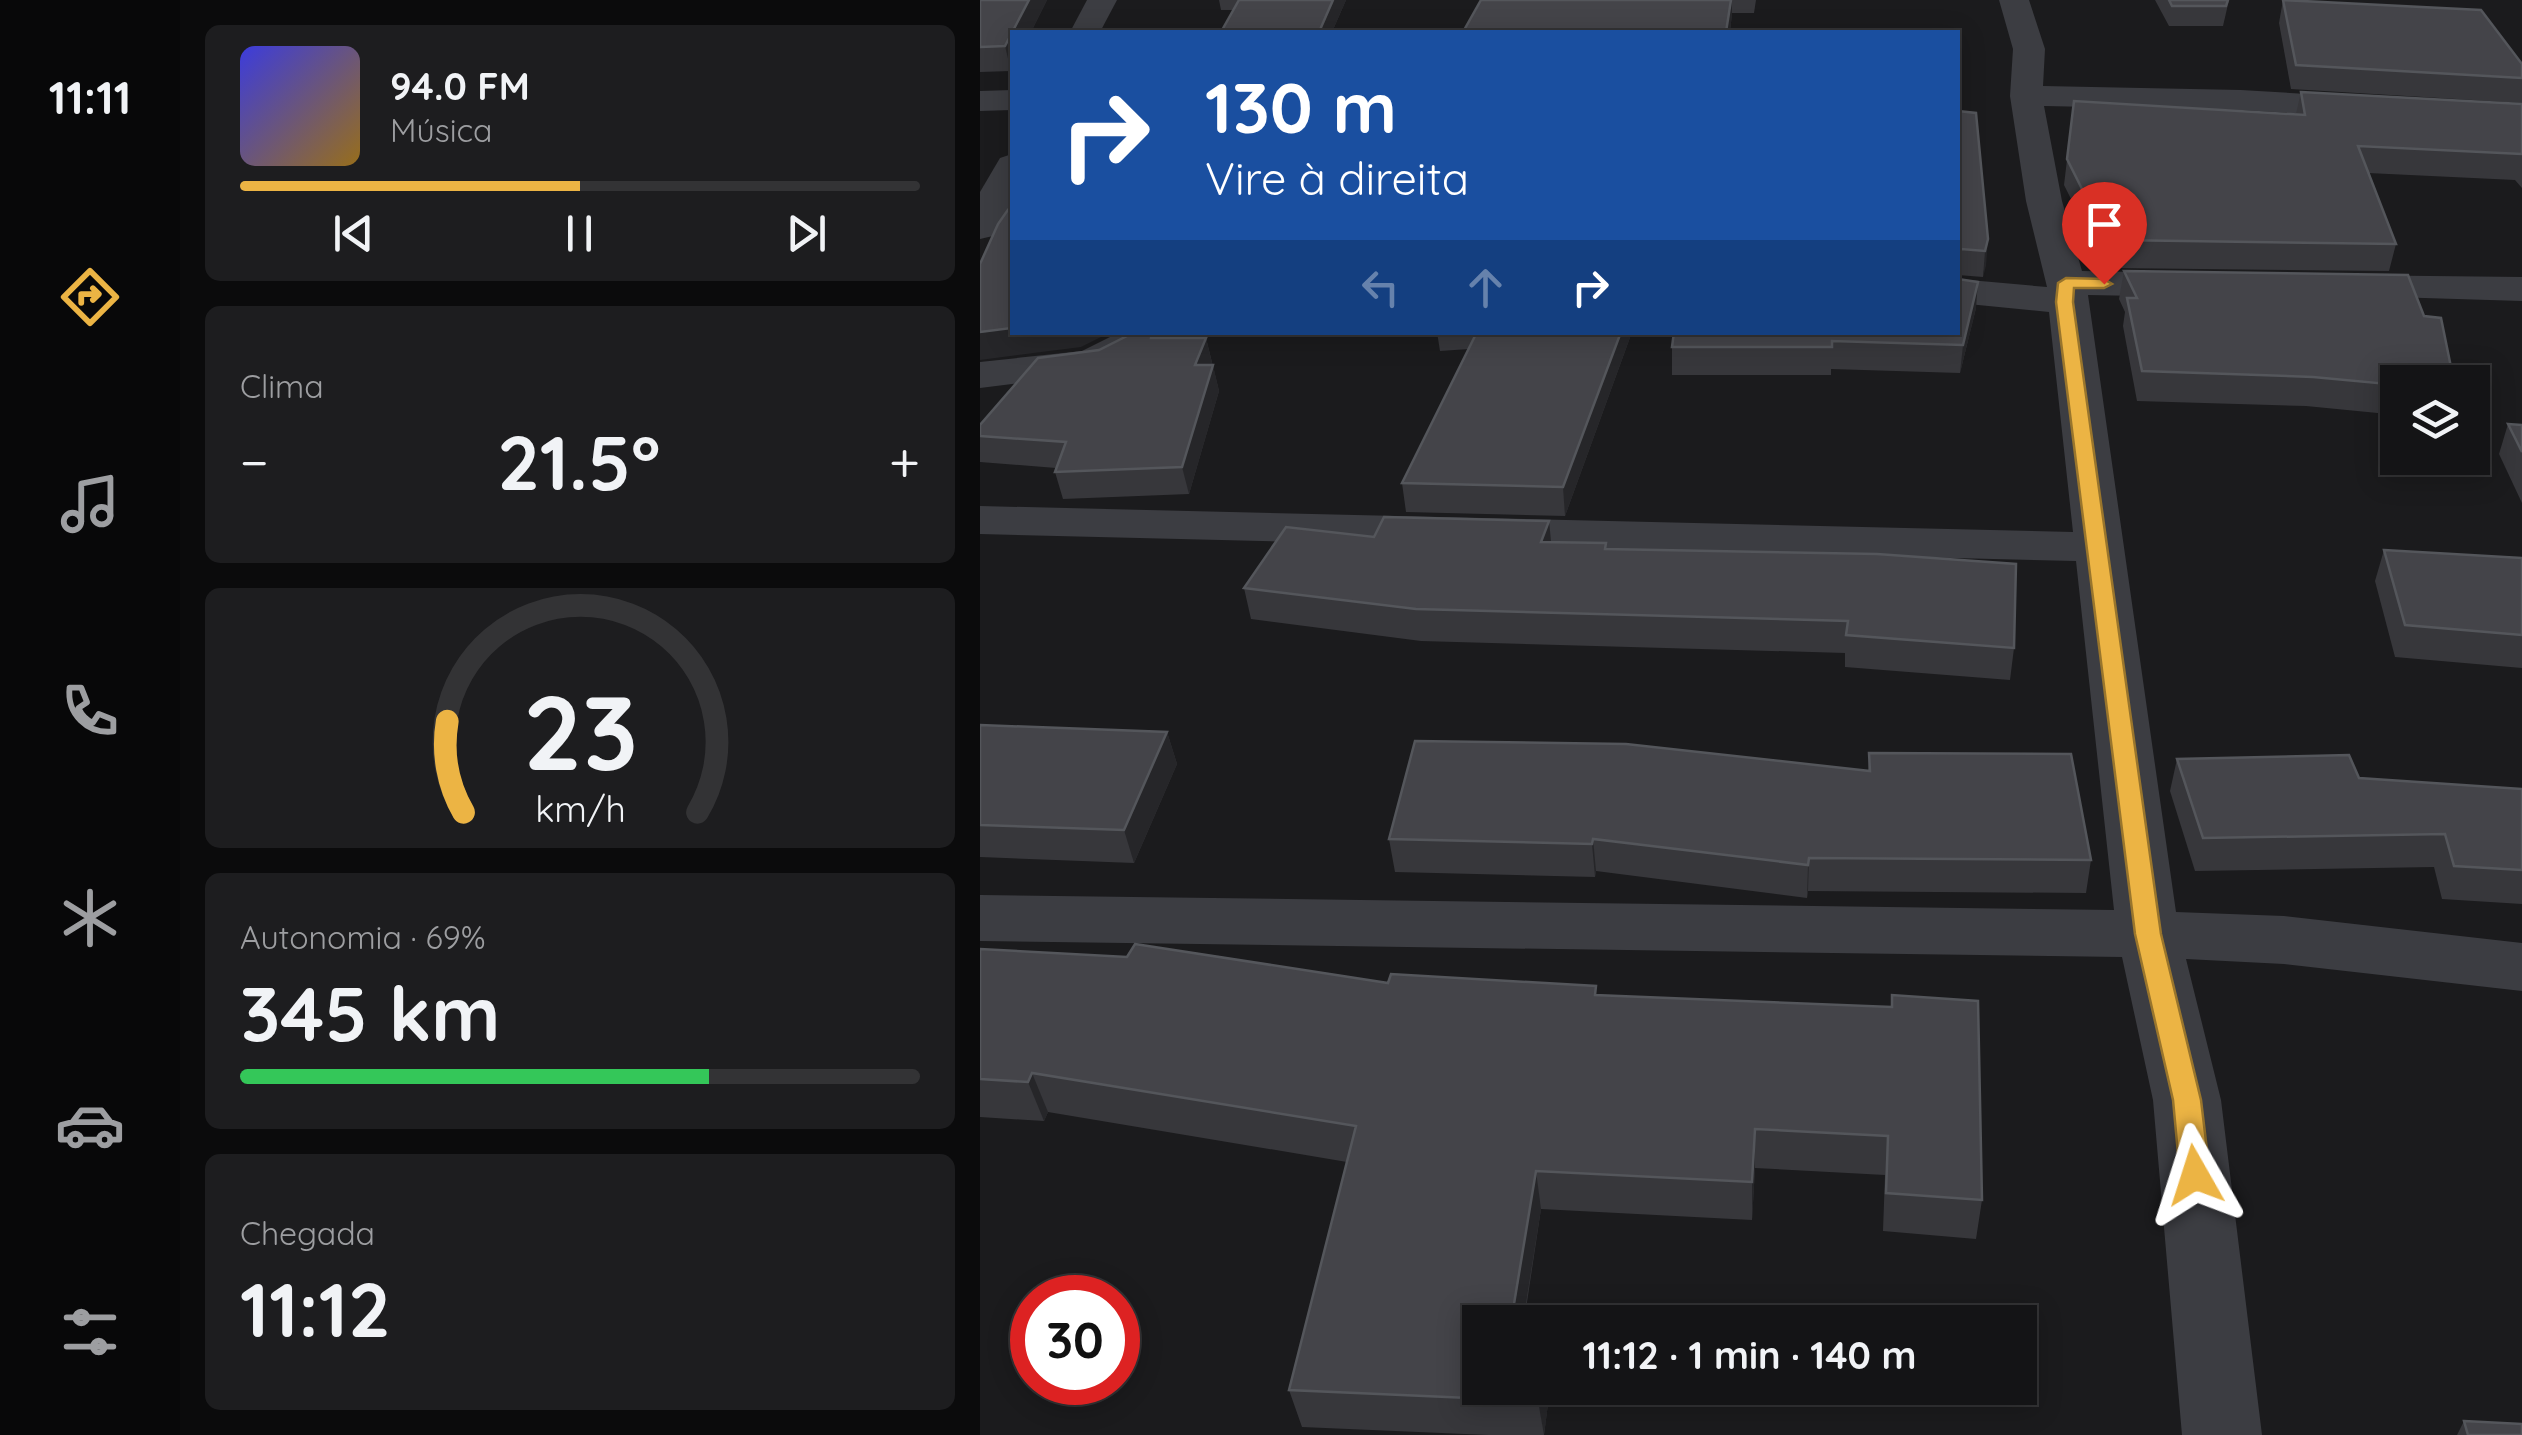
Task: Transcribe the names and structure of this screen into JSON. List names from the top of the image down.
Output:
{
  "page": {
    "tabs": "11:11",
    "turn": ["130 m", "Vire à direita"],
    "song": ["94.0 FM", "Música"],
    "tile": [
      "Clima",
      ["Autonomia · 69%", "345 km"],
      ["Chegada", "11:12"]
    ],
    "heat": ["−", "21.5°", "+"],
    "limit": "30",
    "trip": "11:12 · 1 min · 140 m",
    "gauge": ["23", "km/h"]
  }
}
